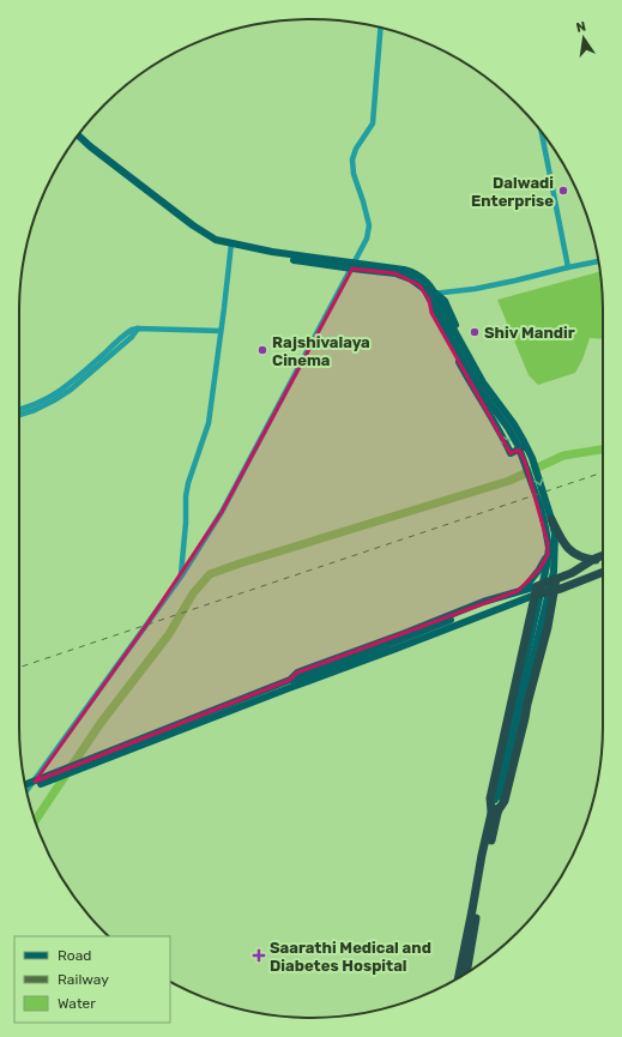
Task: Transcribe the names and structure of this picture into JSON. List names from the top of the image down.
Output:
{
  "places": {
    "other": ["Dalwadi Enterprise", "Shiv Mandir", "Rajshivalaya Cinema"],
    "health": ["Saarathi Medical and Diabetes Hospital"]
  },
  "legend": ["Road", "Railway", "Water"],
  "north": "top"
}
